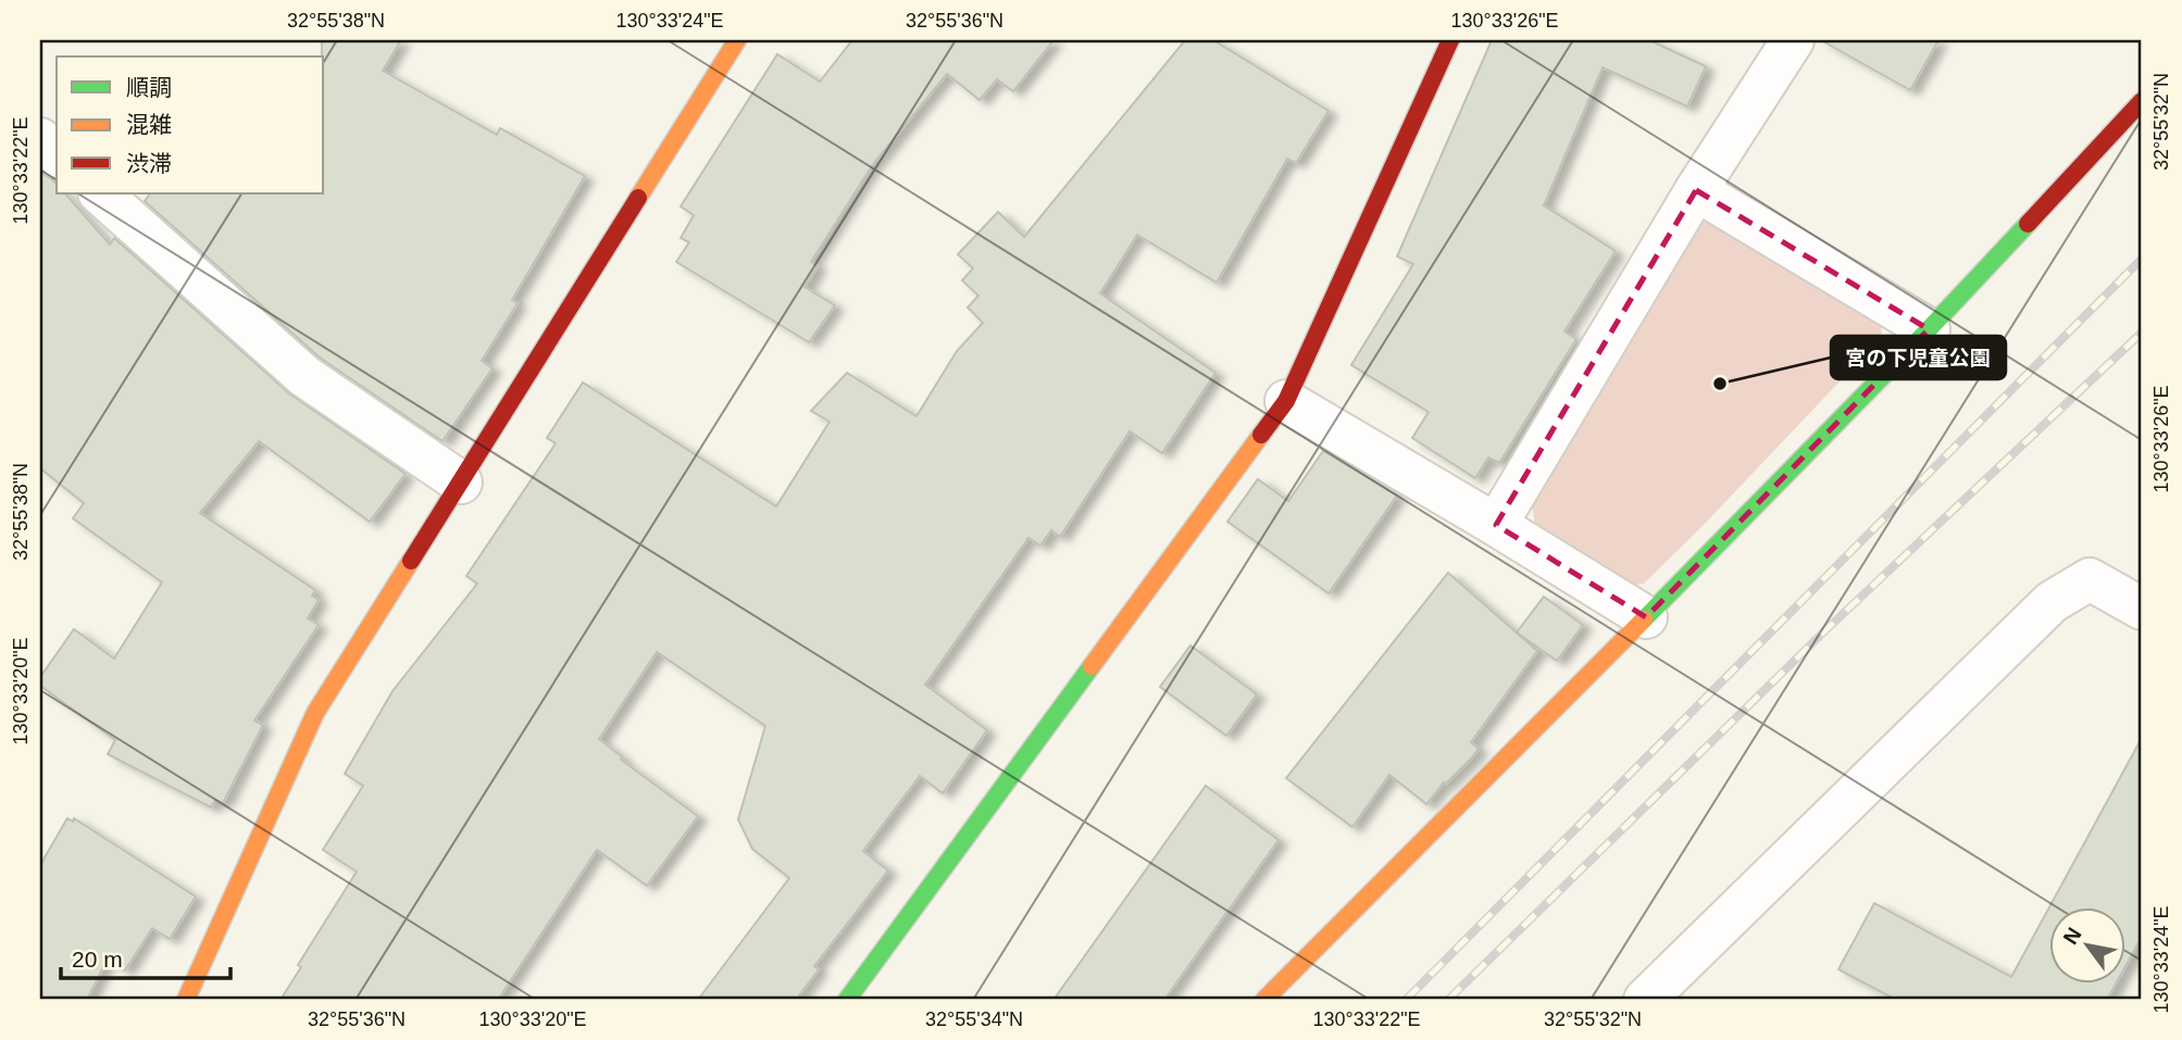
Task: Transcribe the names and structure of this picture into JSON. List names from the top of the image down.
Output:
{
  "places": ["宮の下児童公園"],
  "legend": ["順調", "混雑", "渋滞"],
  "scale_bar": "20 m",
  "north": "top left",
  "coordinates": [
    "32°55'38\"N",
    "130°33'24\"E",
    "32°55'36\"N",
    "130°33'26\"E",
    "32°55'32\"N",
    "130°33'22\"E",
    "130°33'20\"E",
    "32°55'34\"N"
  ]
}
